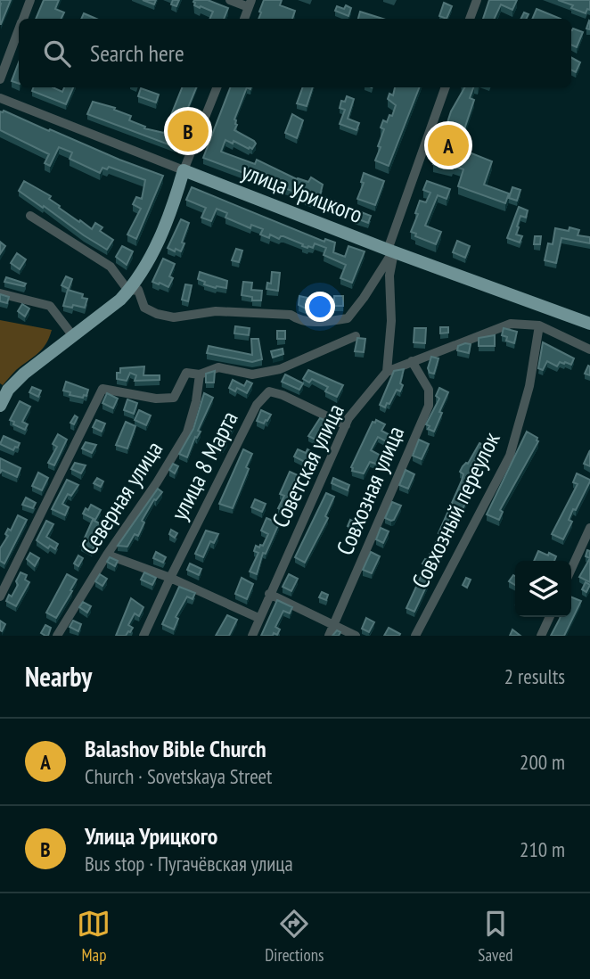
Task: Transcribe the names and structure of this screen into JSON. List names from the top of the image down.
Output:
{
  "streets": {
    "main road": ["улица Урицкого"],
    "street": [
      "улица 8 Марта",
      "Советская улица",
      "Совхозная улица",
      "Северная улица",
      "Совхозный переулок"
    ]
  },
  "crossings": [
    ["улица 8 Марта", "Советская улица"],
    ["Советская улица", "Совхозная улица"],
    ["Советская улица", "Совхозный переулок"]
  ],
  "page": {
    "search": "Search here",
    "pins": ["B", "A"],
    "heading": ["Nearby", "2 results"],
    "list": [
      {
        "mark": "A",
        "name": "Balashov Bible Church",
        "note": "Church · Sovetskaya Street",
        "value": "200 m"
      },
      {
        "mark": "B",
        "name": "Улица Урицкого",
        "note": "Bus stop · Пугачёвская улица",
        "value": "210 m"
      }
    ],
    "nav": ["Map", "Directions", "Saved"]
  }
}
